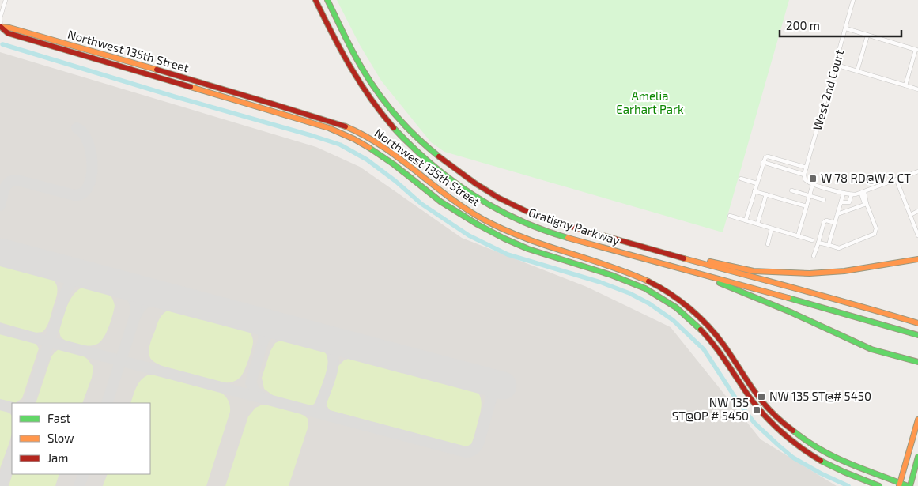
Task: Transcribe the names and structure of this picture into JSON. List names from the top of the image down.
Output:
{
  "streets": {
    "main road": ["Northwest 135th Street", "Gratigny Parkway"],
    "street": ["West 2nd Court"]
  },
  "parks": ["Amelia Earhart Park"],
  "places": {
    "transit": ["W 78 RD@W 2 CT", "NW 135 ST@# 5450", "NW 135 ST@OP # 5450"]
  },
  "legend": ["Fast", "Slow", "Jam"],
  "scale_bar": "200 m"
}
